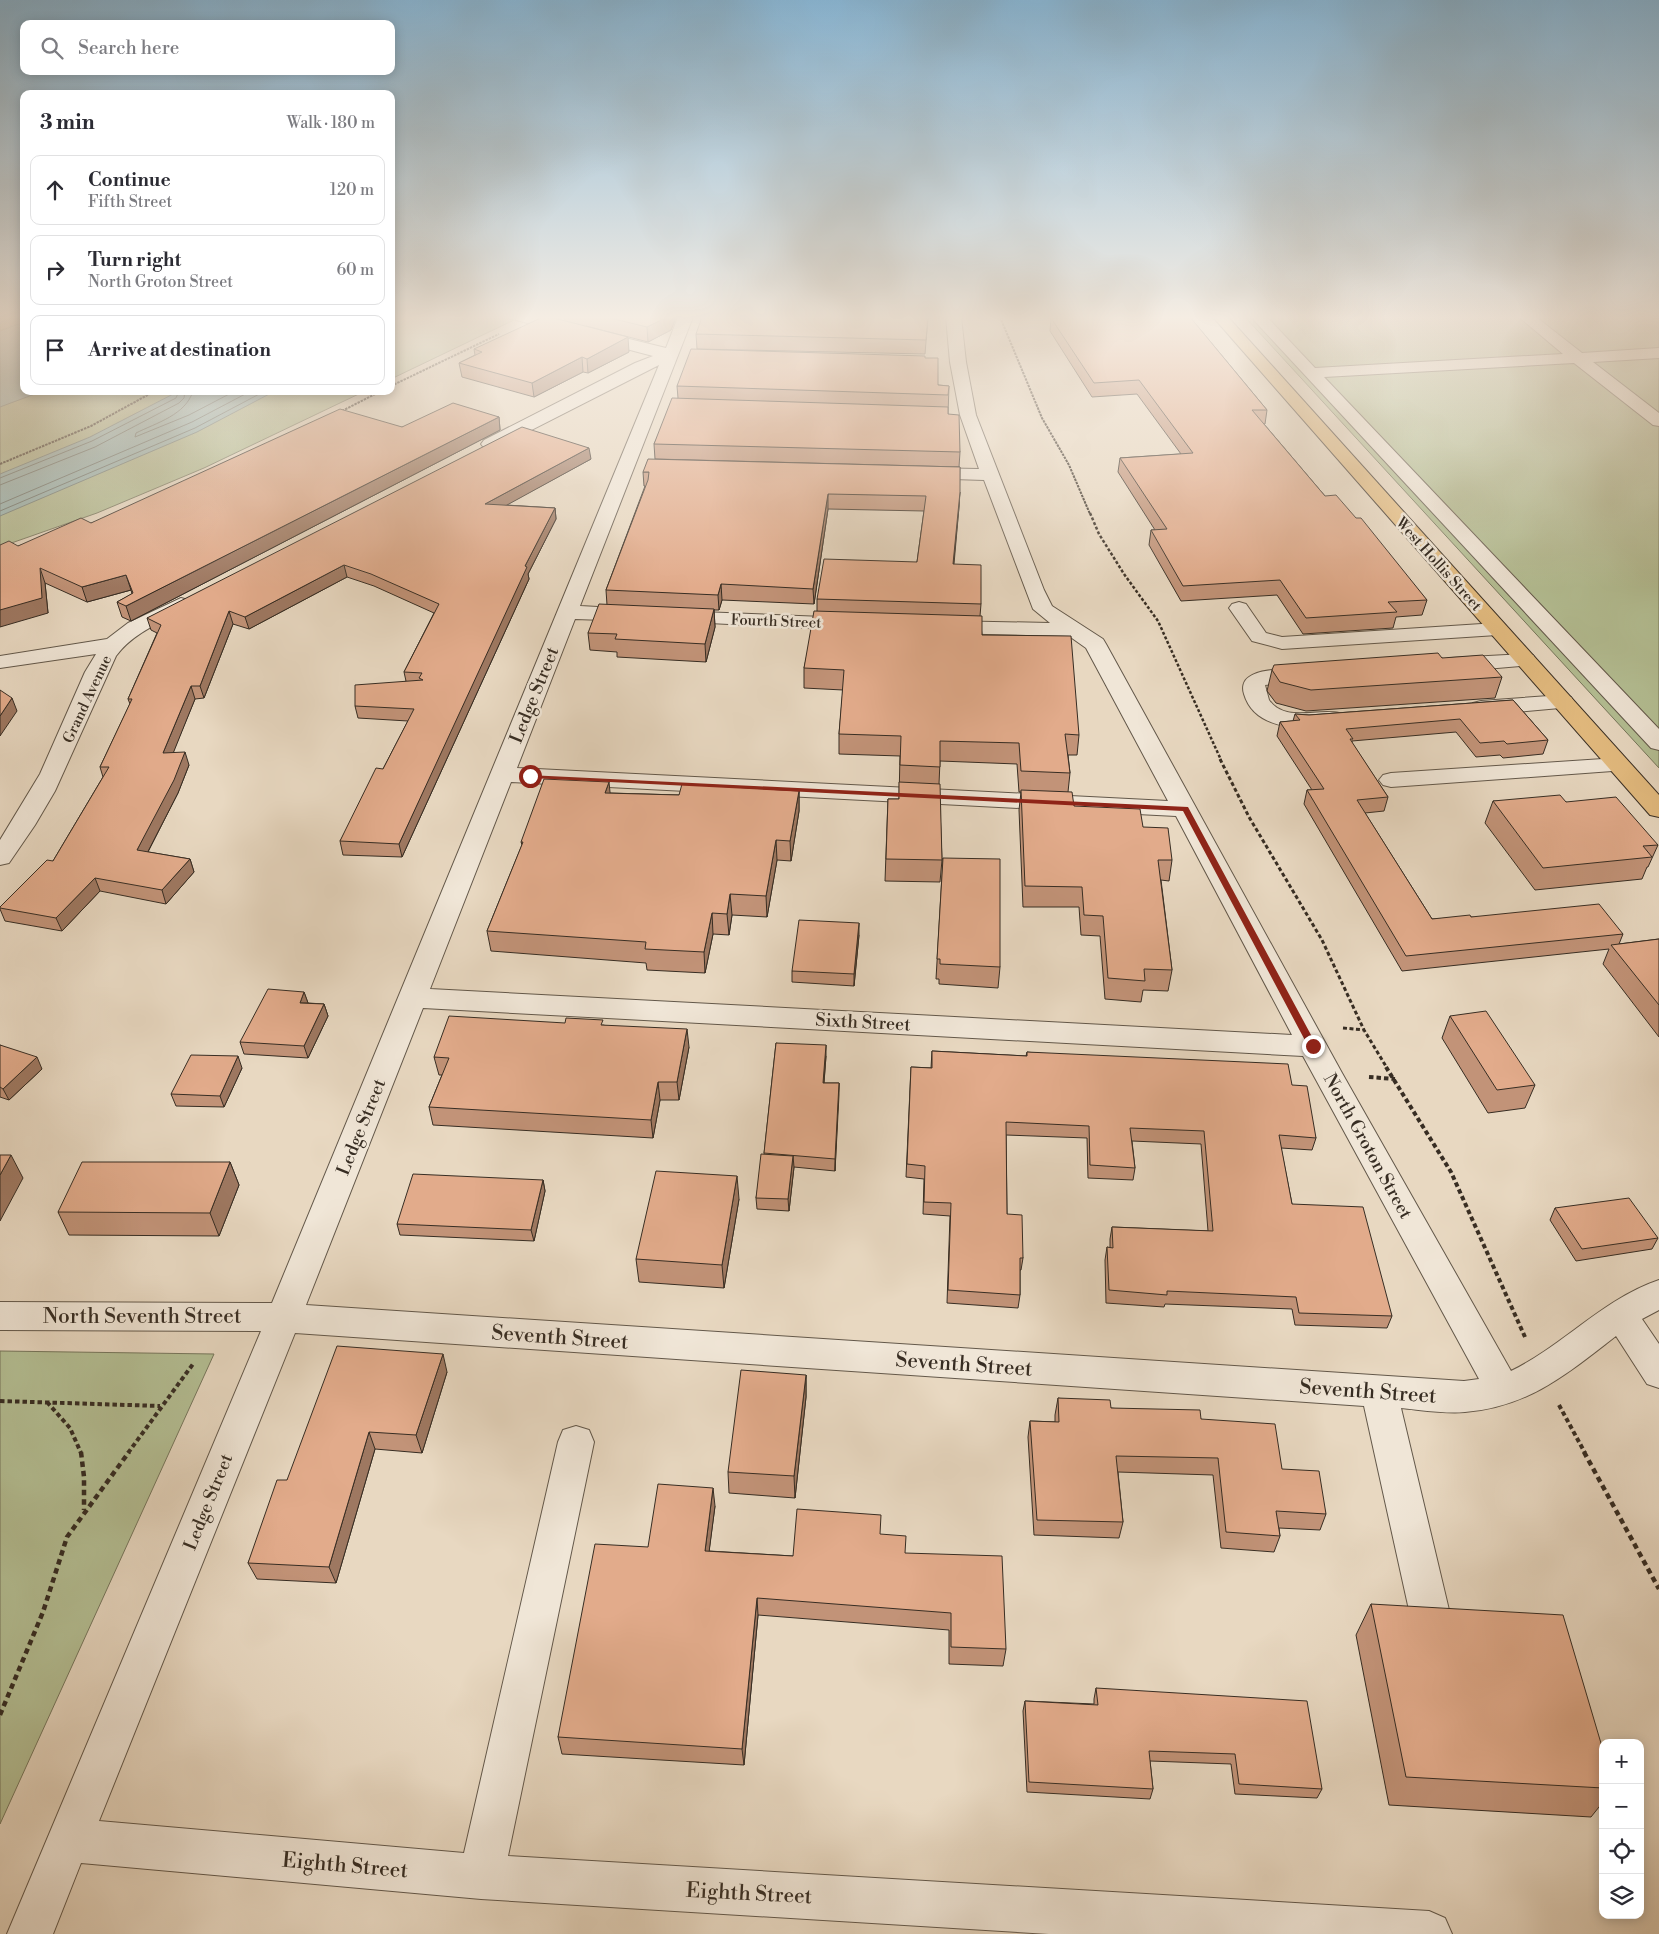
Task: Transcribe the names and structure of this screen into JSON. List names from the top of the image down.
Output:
{
  "streets": {
    "main road": ["West Hollis Street"],
    "street": [
      "Fourth Street",
      "Ledge Street",
      "Grand Avenue",
      "Sixth Street",
      "North Groton Street",
      "North Seventh Street",
      "Seventh Street",
      "Eighth Street"
    ]
  },
  "crossings": [
    ["Fourth Street", "Ledge Street"],
    ["Ledge Street", "Sixth Street"],
    ["Ledge Street", "North Seventh Street"],
    ["Ledge Street", "Seventh Street"],
    ["Ledge Street", "Eighth Street"],
    ["Sixth Street", "North Groton Street"],
    ["North Groton Street", "Seventh Street"],
    ["North Seventh Street", "Seventh Street"]
  ],
  "page": {
    "search": "Search here",
    "heading": ["3 min", "Walk · 180 m"],
    "list": [
      ["Continue", "Fifth Street", "120 m"],
      ["Turn right", "North Groton Street", "60 m"],
      "Arrive at destination"
    ],
    "map_buttons": ["+", "−"]
  }
}
